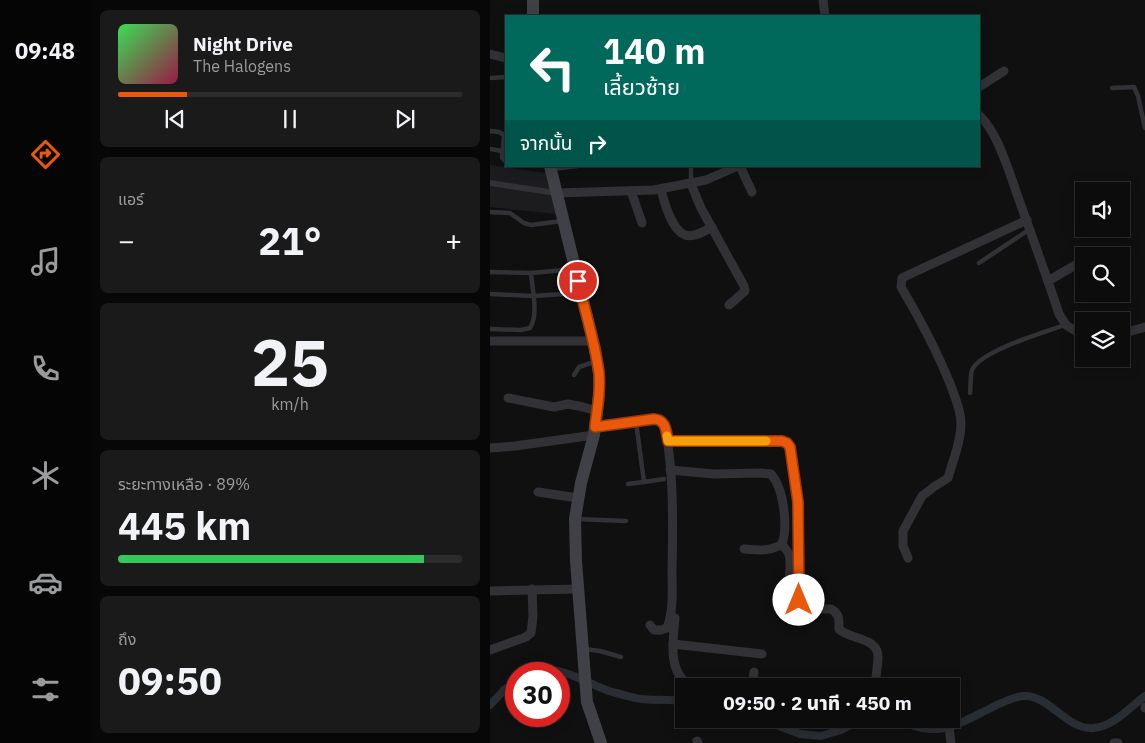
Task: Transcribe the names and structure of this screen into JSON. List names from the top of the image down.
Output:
{
  "page": {
    "tabs": "09:48",
    "turn": ["140 m", "เลี้ยวซ้าย"],
    "song": ["Night Drive", "The Halogens"],
    "then": "จากนั้น",
    "tile": [
      "แอร์",
      ["25", "km/h"],
      ["ระยะทางเหลือ · 89%", "445 km"],
      ["ถึง", "09:50"]
    ],
    "heat": ["−", "21°", "+"],
    "limit": "30",
    "trip": "09:50 · 2 นาที · 450 m"
  }
}
